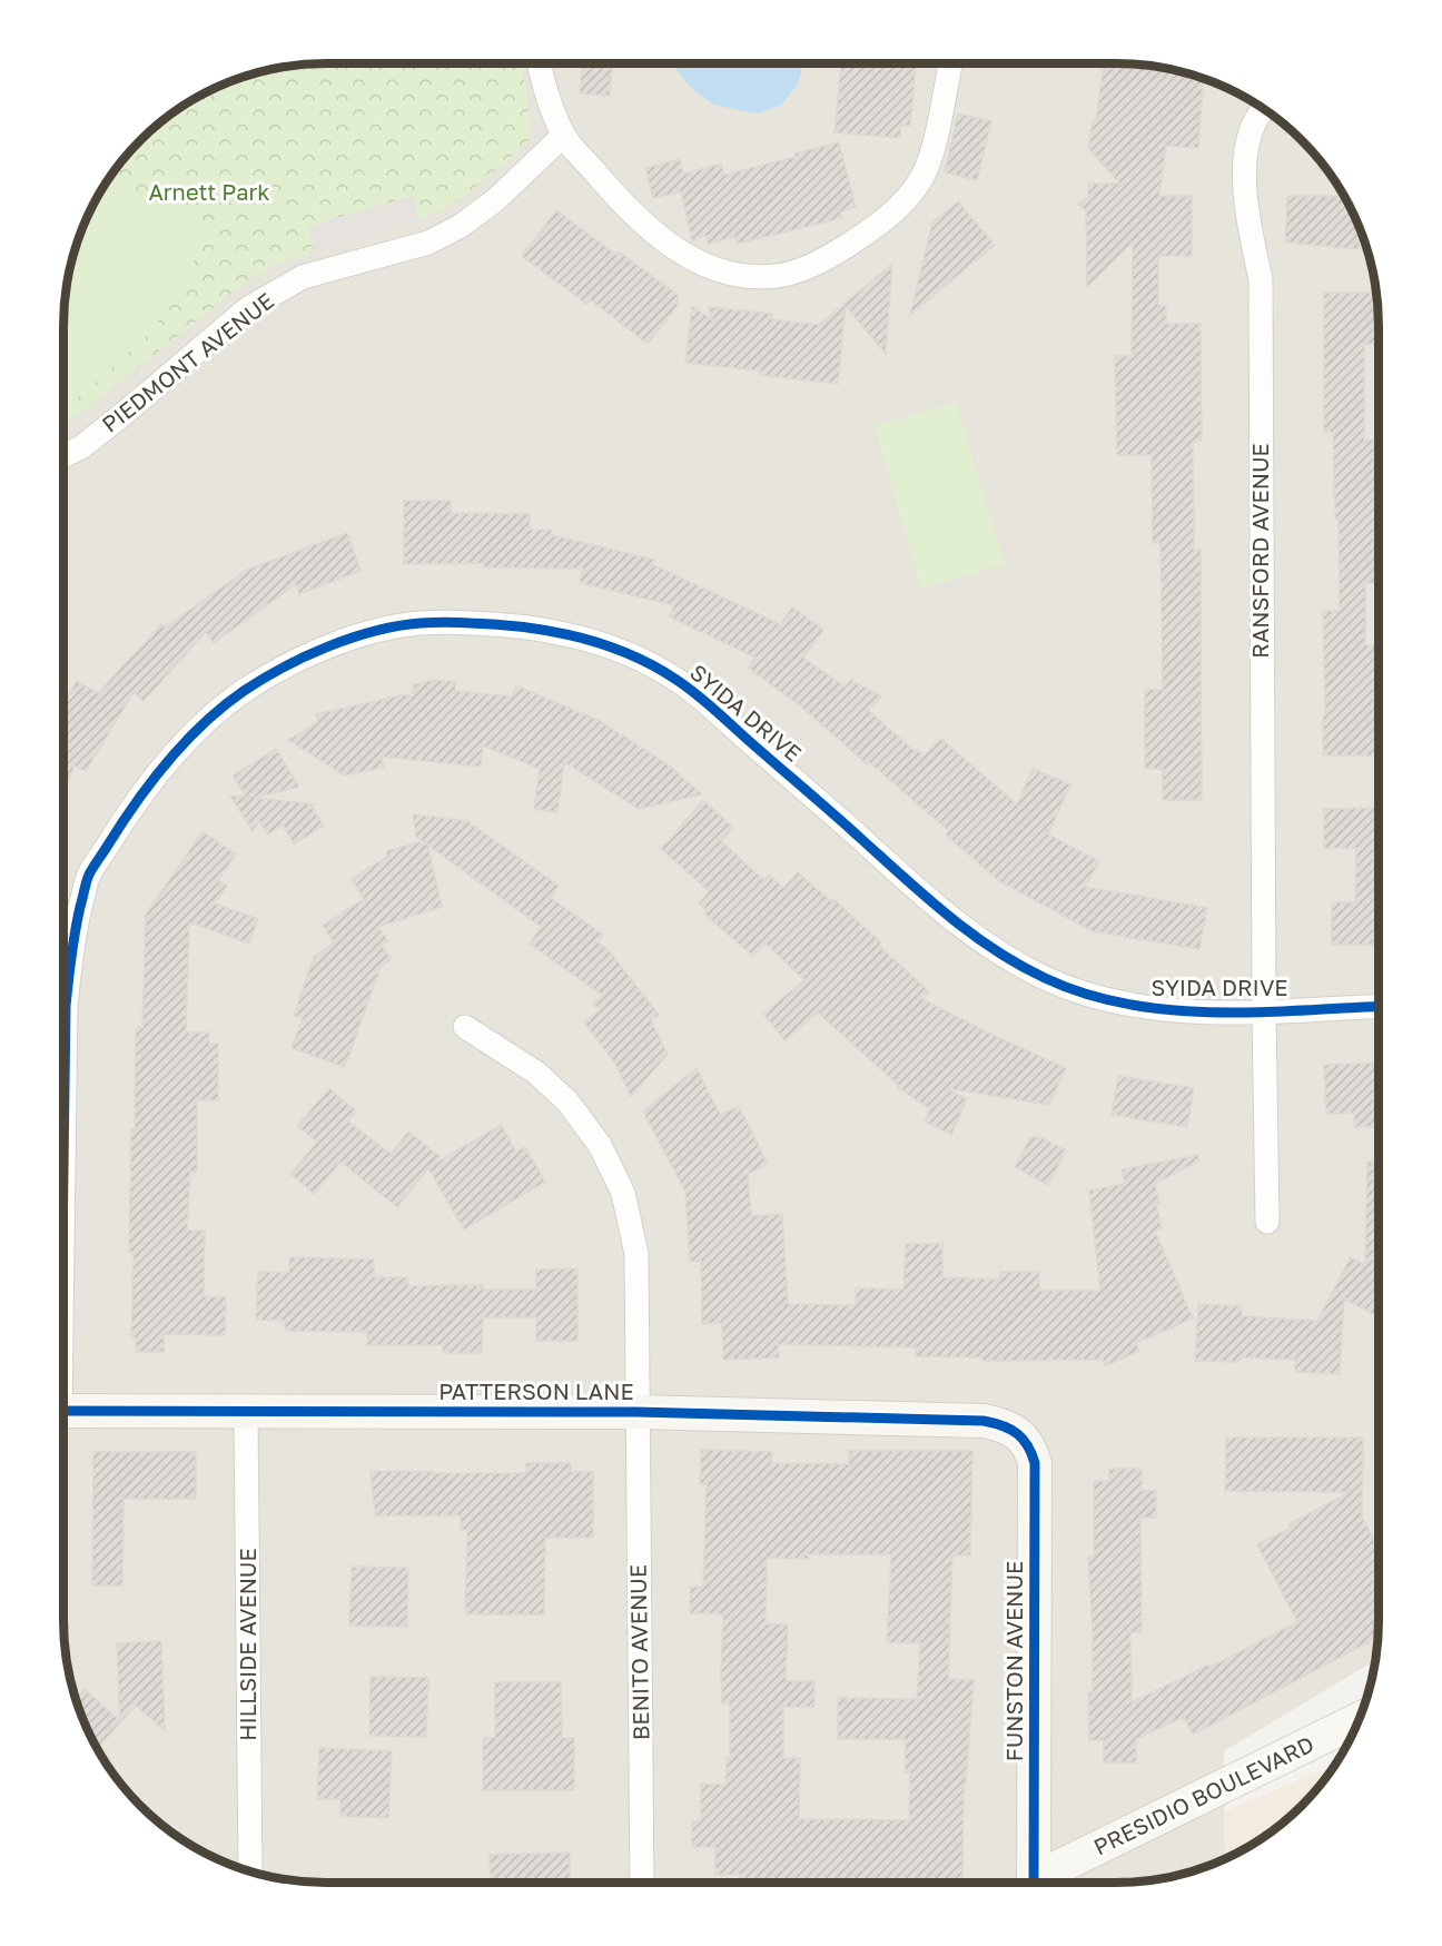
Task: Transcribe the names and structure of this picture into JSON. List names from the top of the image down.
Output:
{
  "streets": {
    "street": [
      "PIEDMONT AVENUE",
      "RANSFORD AVENUE",
      "SYIDA DRIVE",
      "PATTERSON LANE",
      "HILLSIDE AVENUE",
      "BENITO AVENUE",
      "FUNSTON AVENUE",
      "PRESIDIO BOULEVARD"
    ]
  },
  "crossings": [
    ["RANSFORD AVENUE", "SYIDA DRIVE"],
    ["PATTERSON LANE", "HILLSIDE AVENUE"],
    ["PATTERSON LANE", "BENITO AVENUE"],
    ["PATTERSON LANE", "FUNSTON AVENUE"]
  ],
  "parks": ["Arnett Park"]
}
